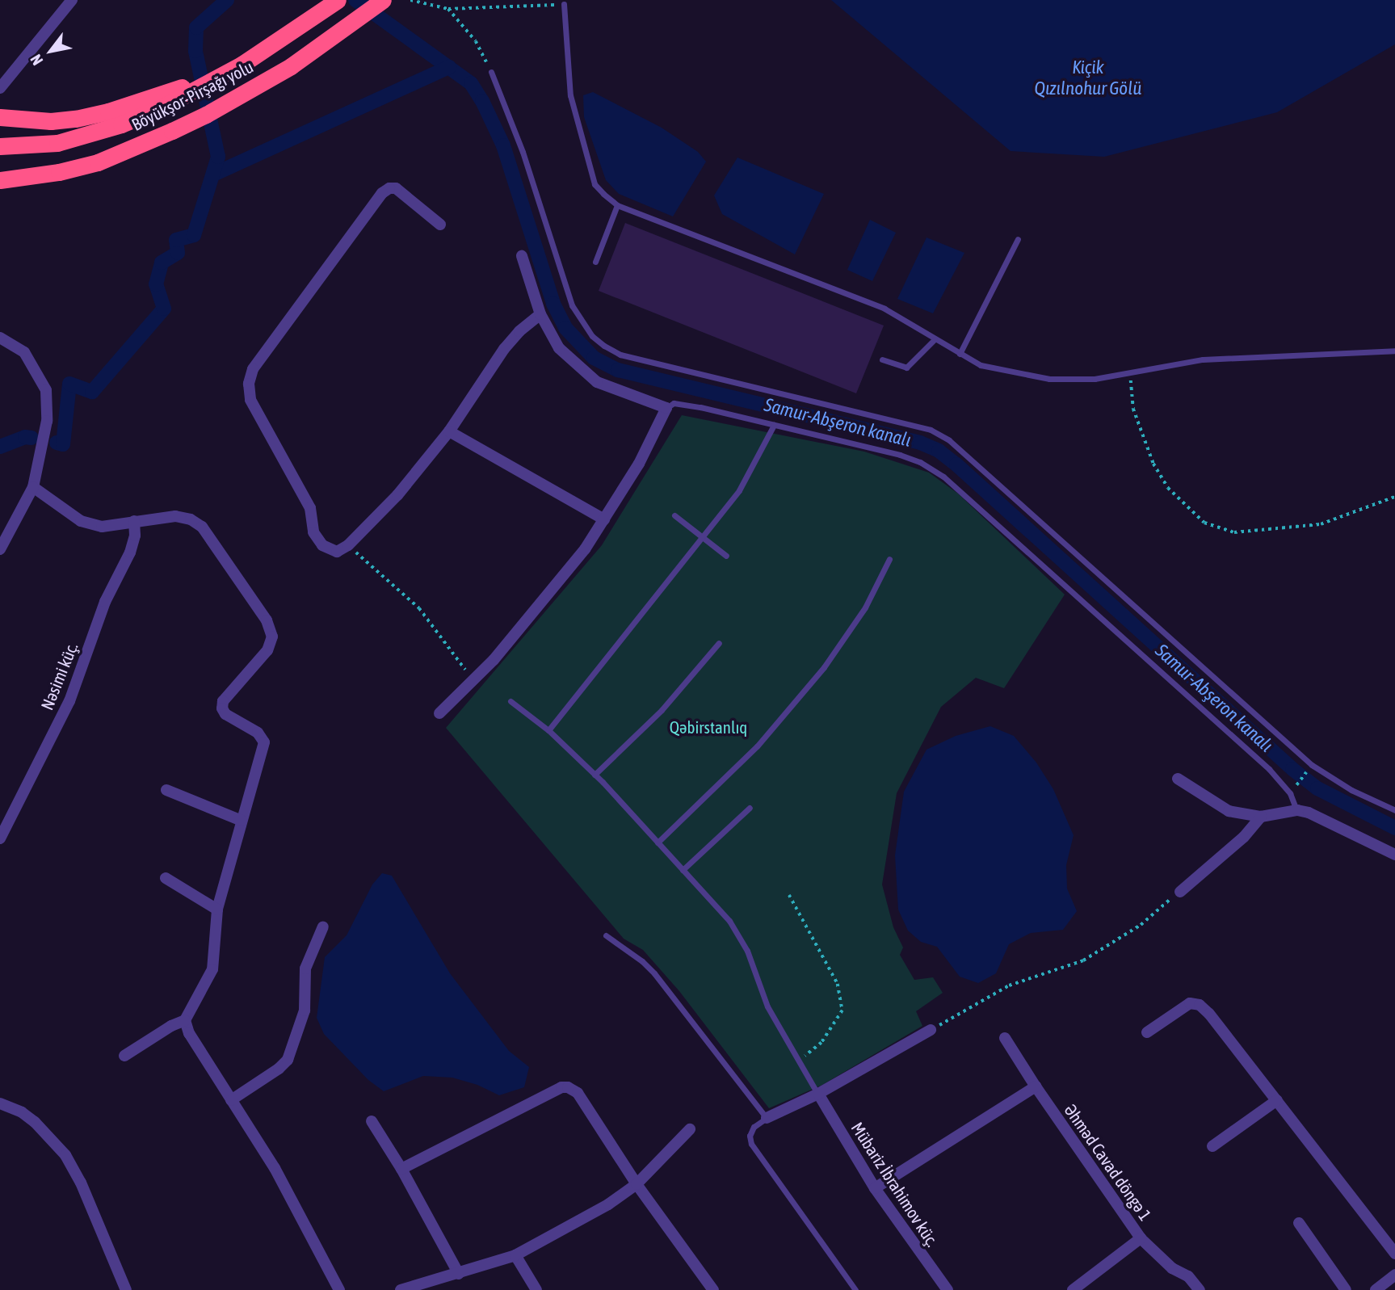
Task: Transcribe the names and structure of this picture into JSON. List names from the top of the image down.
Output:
{
  "streets": {
    "highway": ["Böyükşor-Pirşağı yolu"],
    "street": ["Nəsimi küç.", "Əhməd Cavad döngə 1", "Mübariz İbrahimov küç."]
  },
  "water": ["Kiçik Qızılnohur Gölü", "Samur-Abşeron kanalı"],
  "parks": ["Qəbirstanlıq"],
  "north": "bottom left"
}
